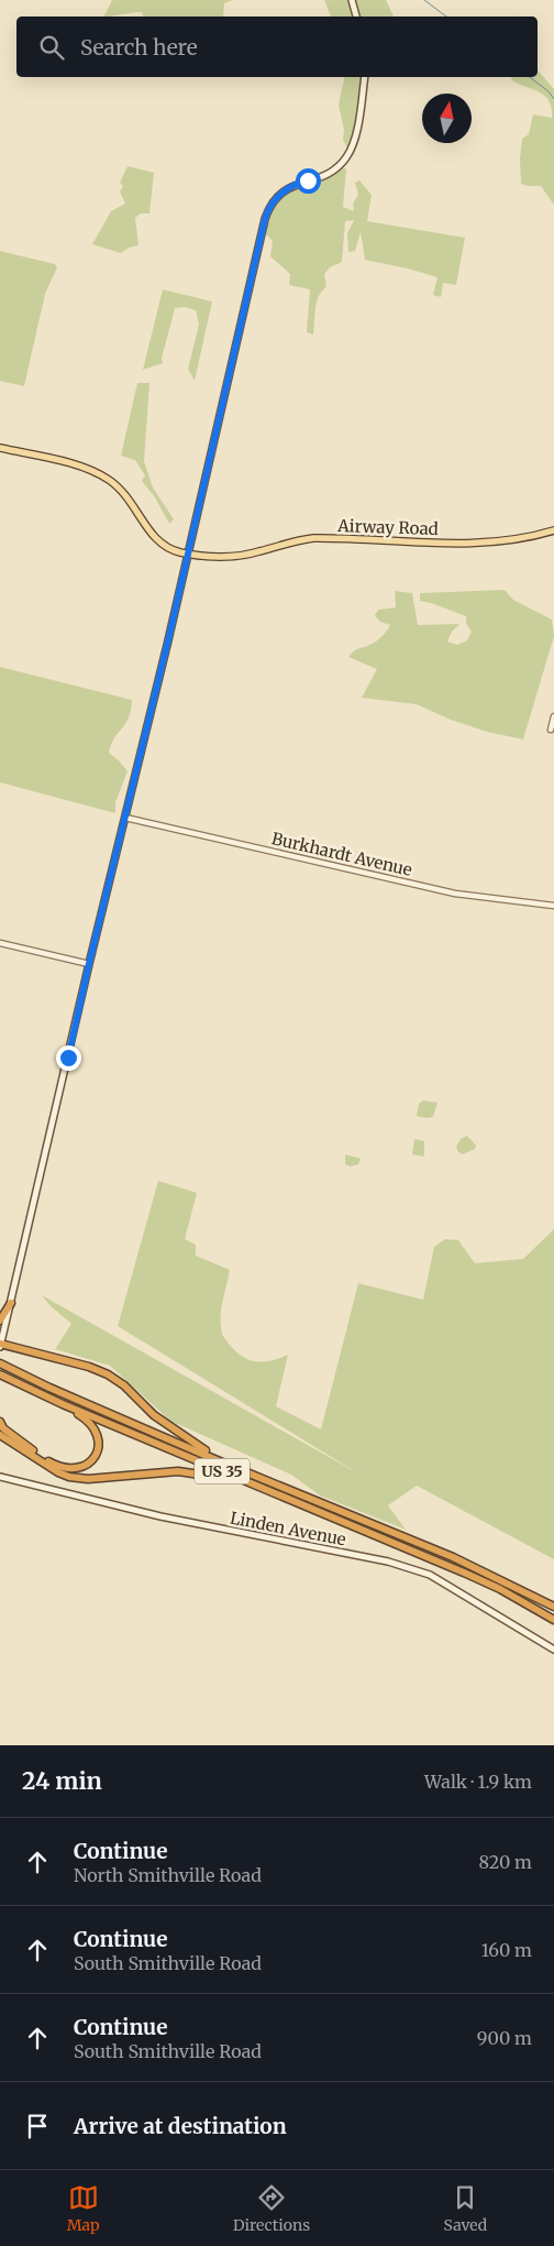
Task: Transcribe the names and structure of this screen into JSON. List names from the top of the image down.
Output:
{
  "streets": {
    "highway": ["US 35"],
    "main road": ["Airway Road", "Linden Avenue"],
    "street": ["Burkhardt Avenue"]
  },
  "north": "top",
  "page": {
    "search": "Search here",
    "heading": ["24 min", "Walk · 1.9 km"],
    "list": [
      ["Continue", "North Smithville Road", "820 m"],
      ["Continue", "South Smithville Road", "160 m"],
      ["Continue", "South Smithville Road", "900 m"],
      "Arrive at destination"
    ],
    "nav": ["Map", "Directions", "Saved"]
  }
}
